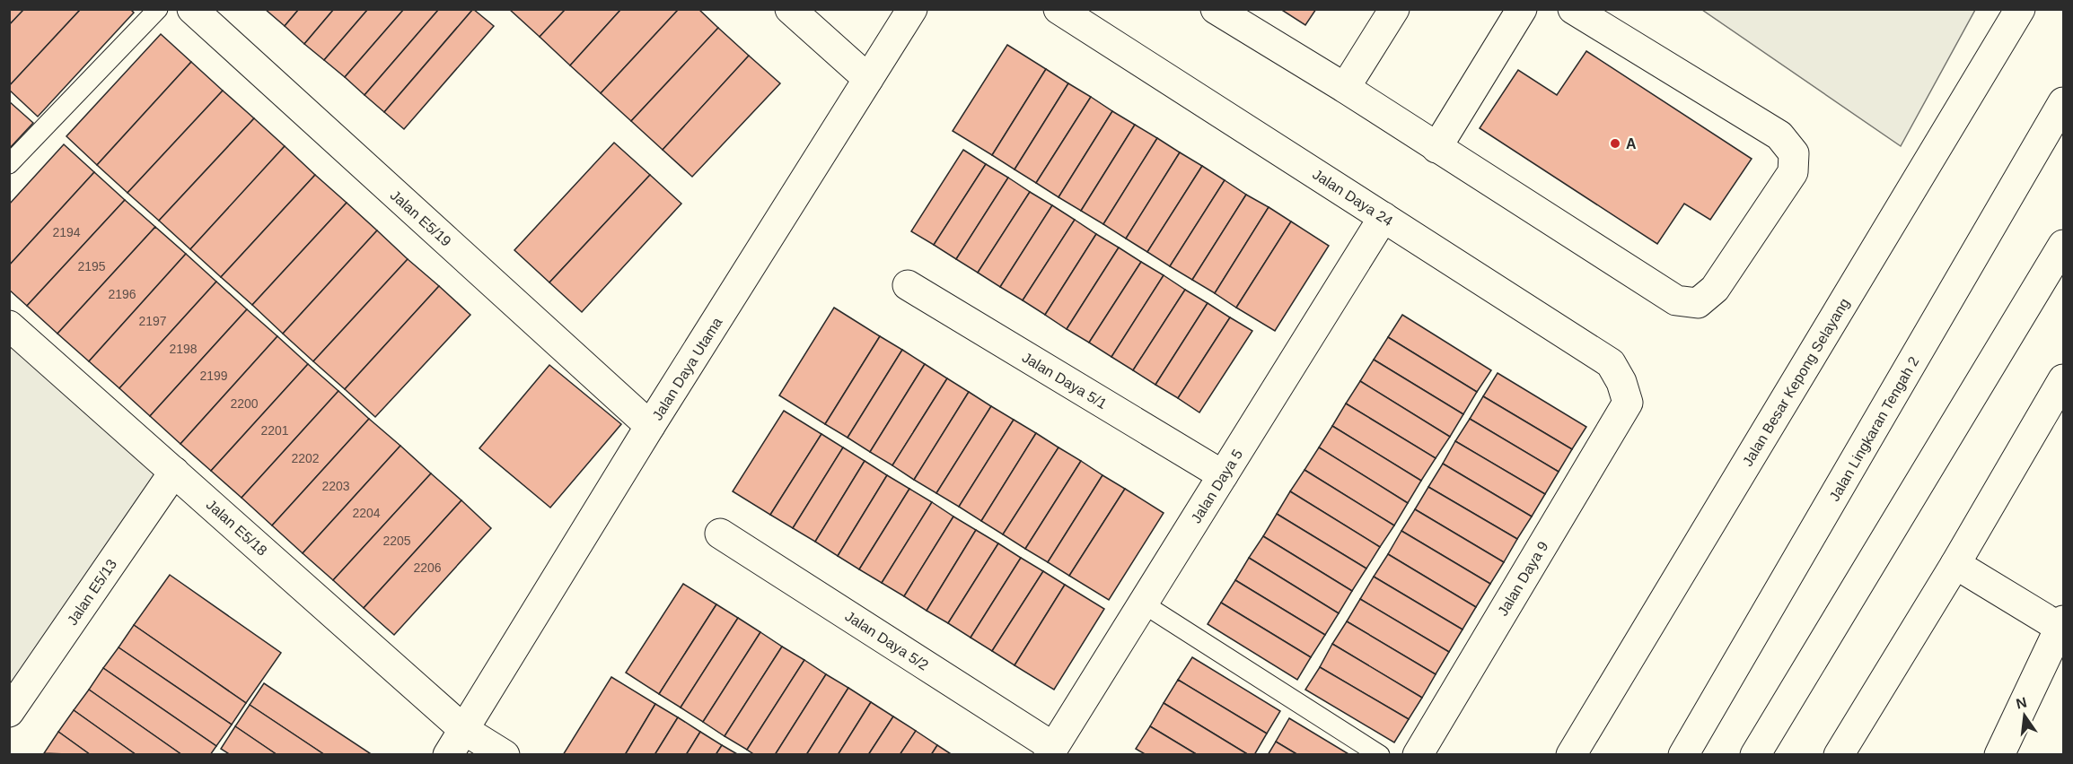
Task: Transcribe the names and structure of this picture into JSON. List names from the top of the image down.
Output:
{
  "streets": {
    "main road": [
      "Jalan Daya 24",
      "Jalan E5/19",
      "Jalan Daya Utama",
      "Jalan Daya 5/1",
      "Jalan Besar Kepong Selayang",
      "Jalan Lingkaran Tengah 2",
      "Jalan Daya 5",
      "Jalan E5/18",
      "Jalan Daya 9",
      "Jalan E5/13",
      "Jalan Daya 5/2"
    ]
  },
  "crossings": [
    ["Jalan Daya 24", "Jalan Daya 5"],
    ["Jalan Daya 24", "Jalan Daya 9"],
    ["Jalan E5/19", "Jalan Daya Utama"],
    ["Jalan Daya Utama", "Jalan E5/18"],
    ["Jalan Daya 5/1", "Jalan Daya 5"],
    ["Jalan Daya 5", "Jalan Daya 5/2"],
    ["Jalan E5/18", "Jalan E5/13"]
  ],
  "places": ["A"],
  "house_numbers": [
    "2194",
    "2195",
    "2196",
    "2197",
    "2198",
    "2199",
    "2200",
    "2201",
    "2202",
    "2203",
    "2204",
    "2205",
    "2206"
  ],
  "north": "top"
}
